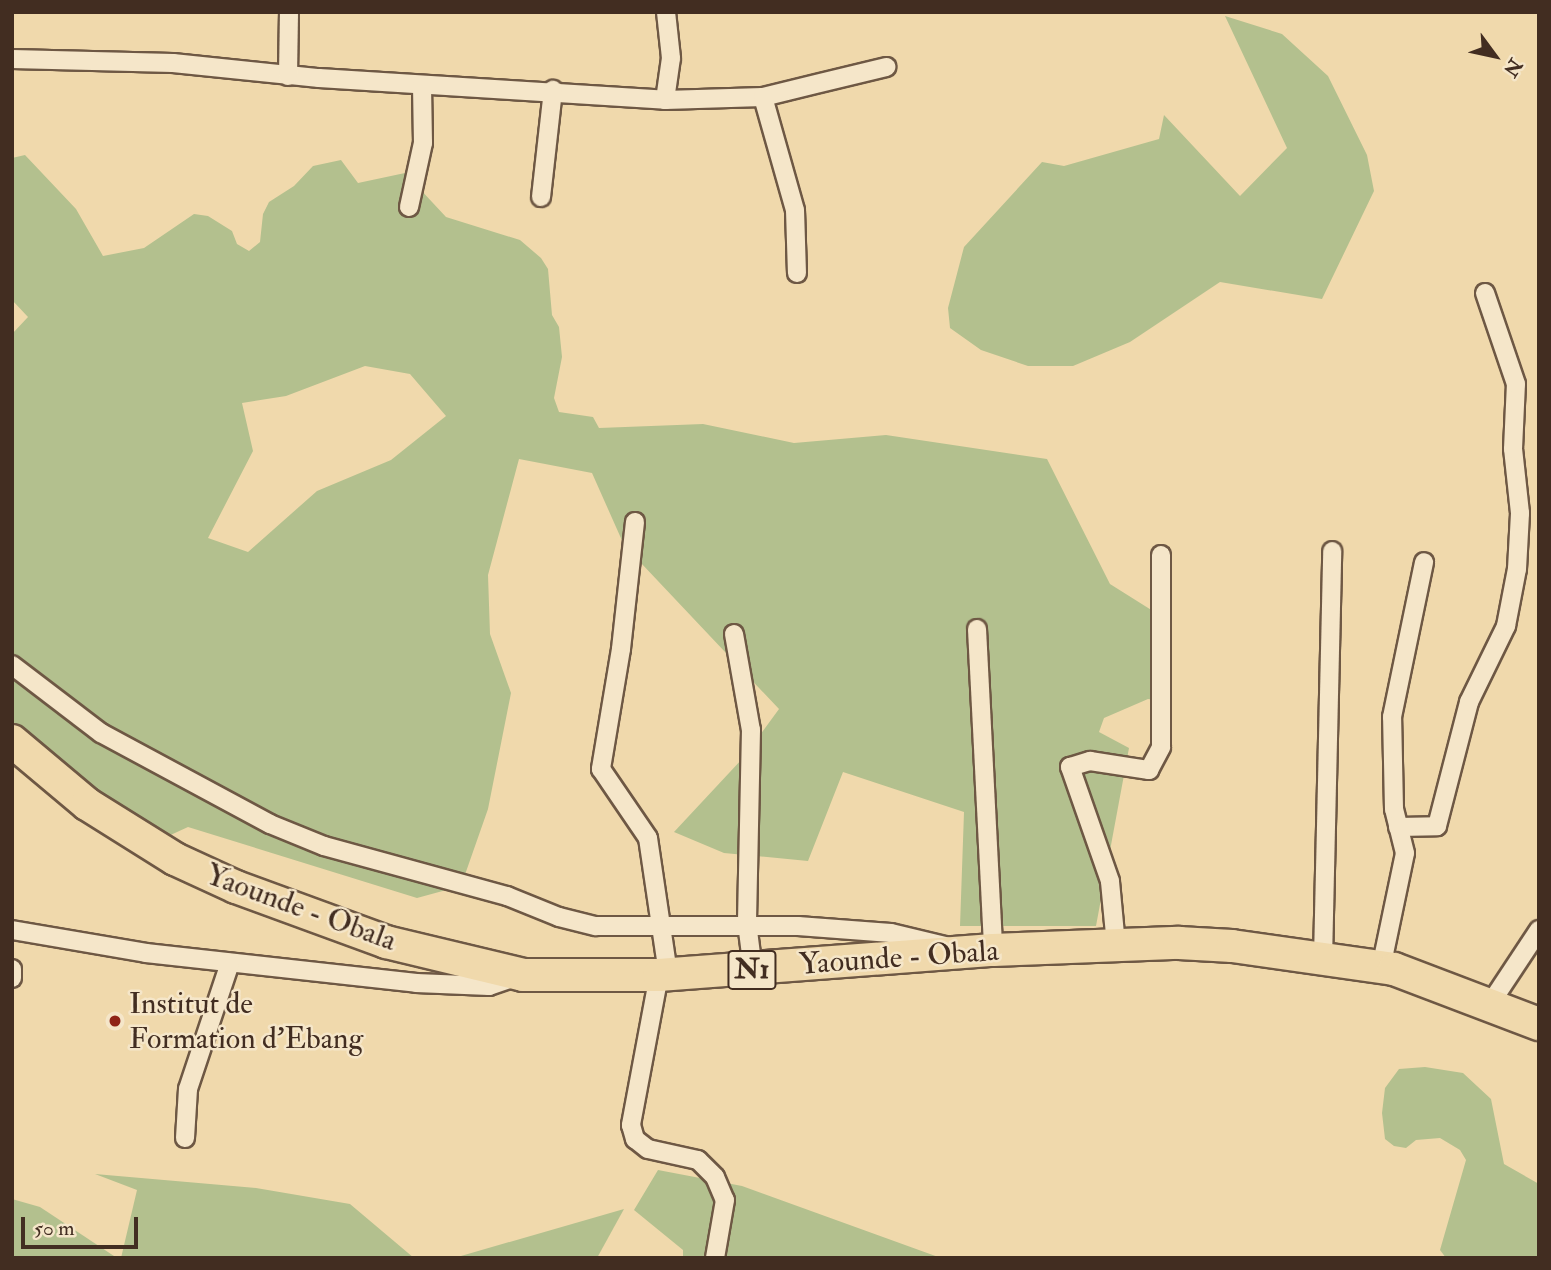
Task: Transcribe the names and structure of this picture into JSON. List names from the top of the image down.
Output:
{
  "streets": {
    "highway": ["Yaounde - Obala", "N1"]
  },
  "places": ["Institut de Formation d'Ebang"],
  "scale_bar": "50 m",
  "north": "bottom right"
}
